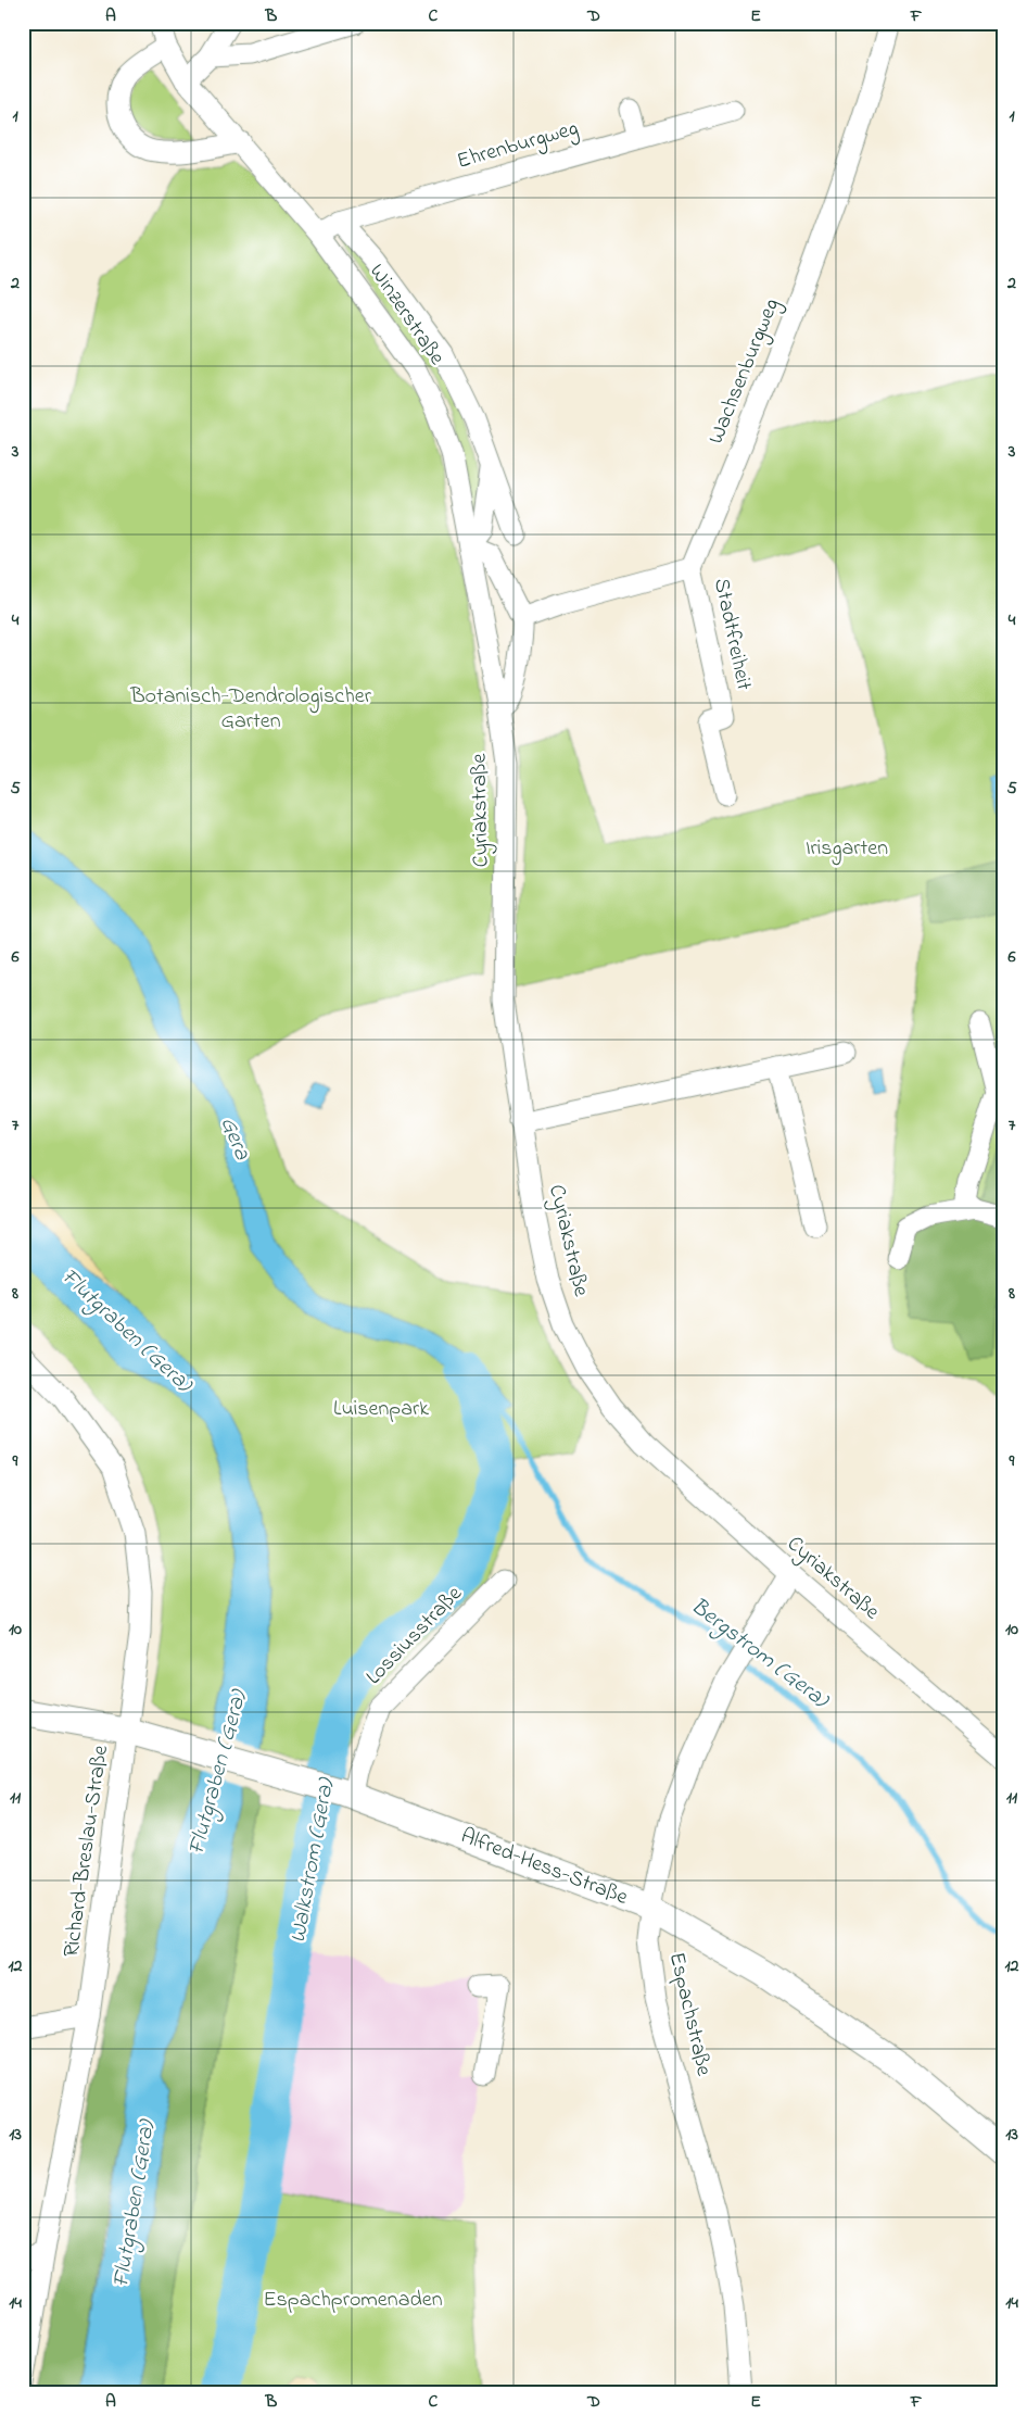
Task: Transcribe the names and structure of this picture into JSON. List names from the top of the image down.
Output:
{
  "streets": {
    "main road": ["Alfred-Hess-Straße"],
    "street": [
      "Ehrenburgweg",
      "Winzerstraße",
      "Wachsenburgweg",
      "Stadtfreiheit",
      "Cyriakstraße",
      "Lossiusstraße",
      "Richard-Breslau-Straße",
      "Espachstraße"
    ]
  },
  "crossings": [
    ["Ehrenburgweg", "Winzerstraße"],
    ["Winzerstraße", "Cyriakstraße"],
    ["Wachsenburgweg", "Stadtfreiheit"],
    ["Cyriakstraße", "Espachstraße"],
    ["Lossiusstraße", "Alfred-Hess-Straße"],
    ["Richard-Breslau-Straße", "Alfred-Hess-Straße"],
    ["Alfred-Hess-Straße", "Espachstraße"]
  ],
  "water": [
    "Gera",
    "Flutgraben (Gera)",
    "Bergstrom (Gera)",
    "Walkstrom (Gera)"
  ],
  "parks": [
    "Botanisch-Dendrologischer Garten",
    "Irisgarten",
    "Luisenpark",
    "Espachpromenaden"
  ],
  "grid": {
    "columns": [
      "A",
      "B",
      "C",
      "D",
      "E",
      "F"
    ],
    "rows": [
      "1",
      "2",
      "3",
      "4",
      "5",
      "6",
      "7",
      "8",
      "9",
      "10",
      "11",
      "12",
      "13",
      "14"
    ]
  }
}
